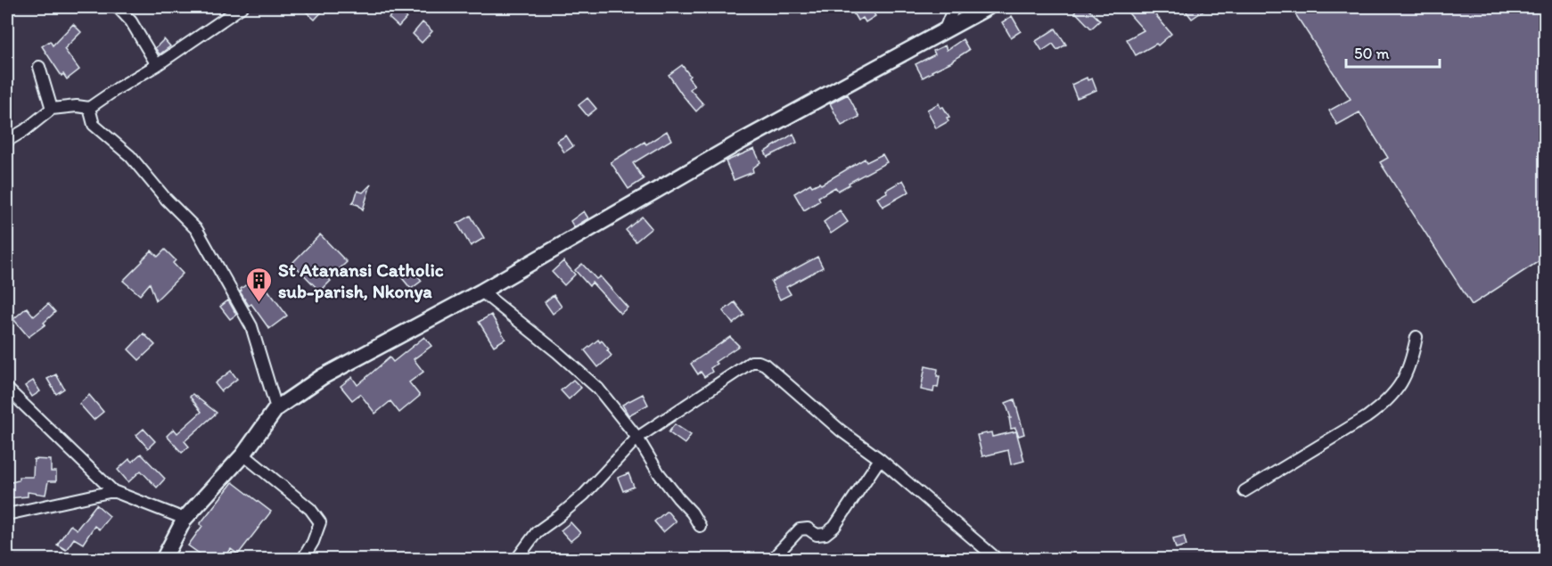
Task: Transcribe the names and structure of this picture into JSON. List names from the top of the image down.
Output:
{
  "places": {
    "building": ["St Atanansi Catholic sub-parish, Nkonya"]
  },
  "scale_bar": "50 m"
}
